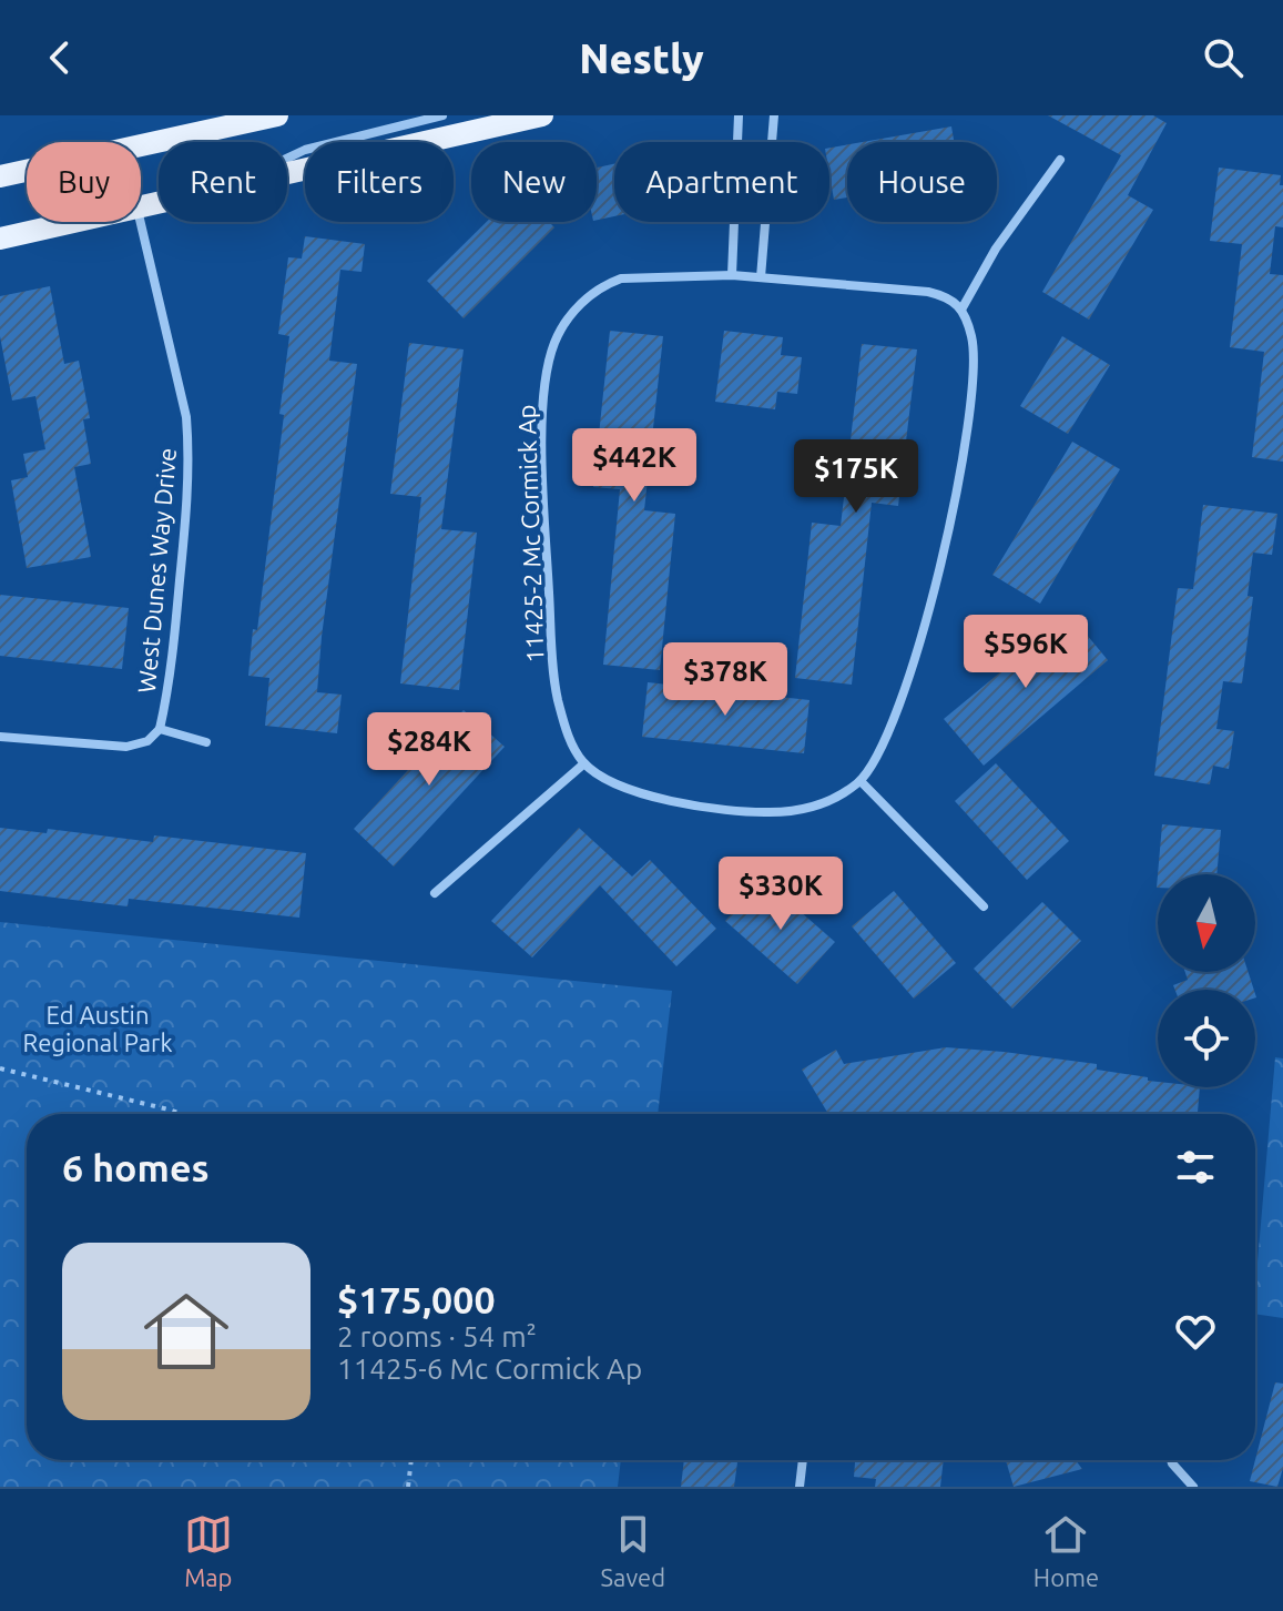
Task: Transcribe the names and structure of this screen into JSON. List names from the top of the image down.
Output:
{
  "streets": {
    "street": ["11425-2 Mc Cormick Ap", "West Dunes Way Drive"]
  },
  "parks": ["Ed Austin Regional Park"],
  "north": "bottom",
  "page": {
    "header": "Nestly",
    "chip": [
      "Buy",
      "Rent",
      "Filters",
      "New",
      "Apartment",
      "House"
    ],
    "price": [
      "$442K",
      "$175K",
      "$596K",
      "$378K",
      "$284K",
      "$330K"
    ],
    "heading": "6 homes",
    "list": [
      {
        "name": "$175,000",
        "note": "2 rooms · 54 m² · 11425-6 Mc Cormick Ap"
      }
    ],
    "tabs": ["Map", "Saved", "Home"]
  }
}
